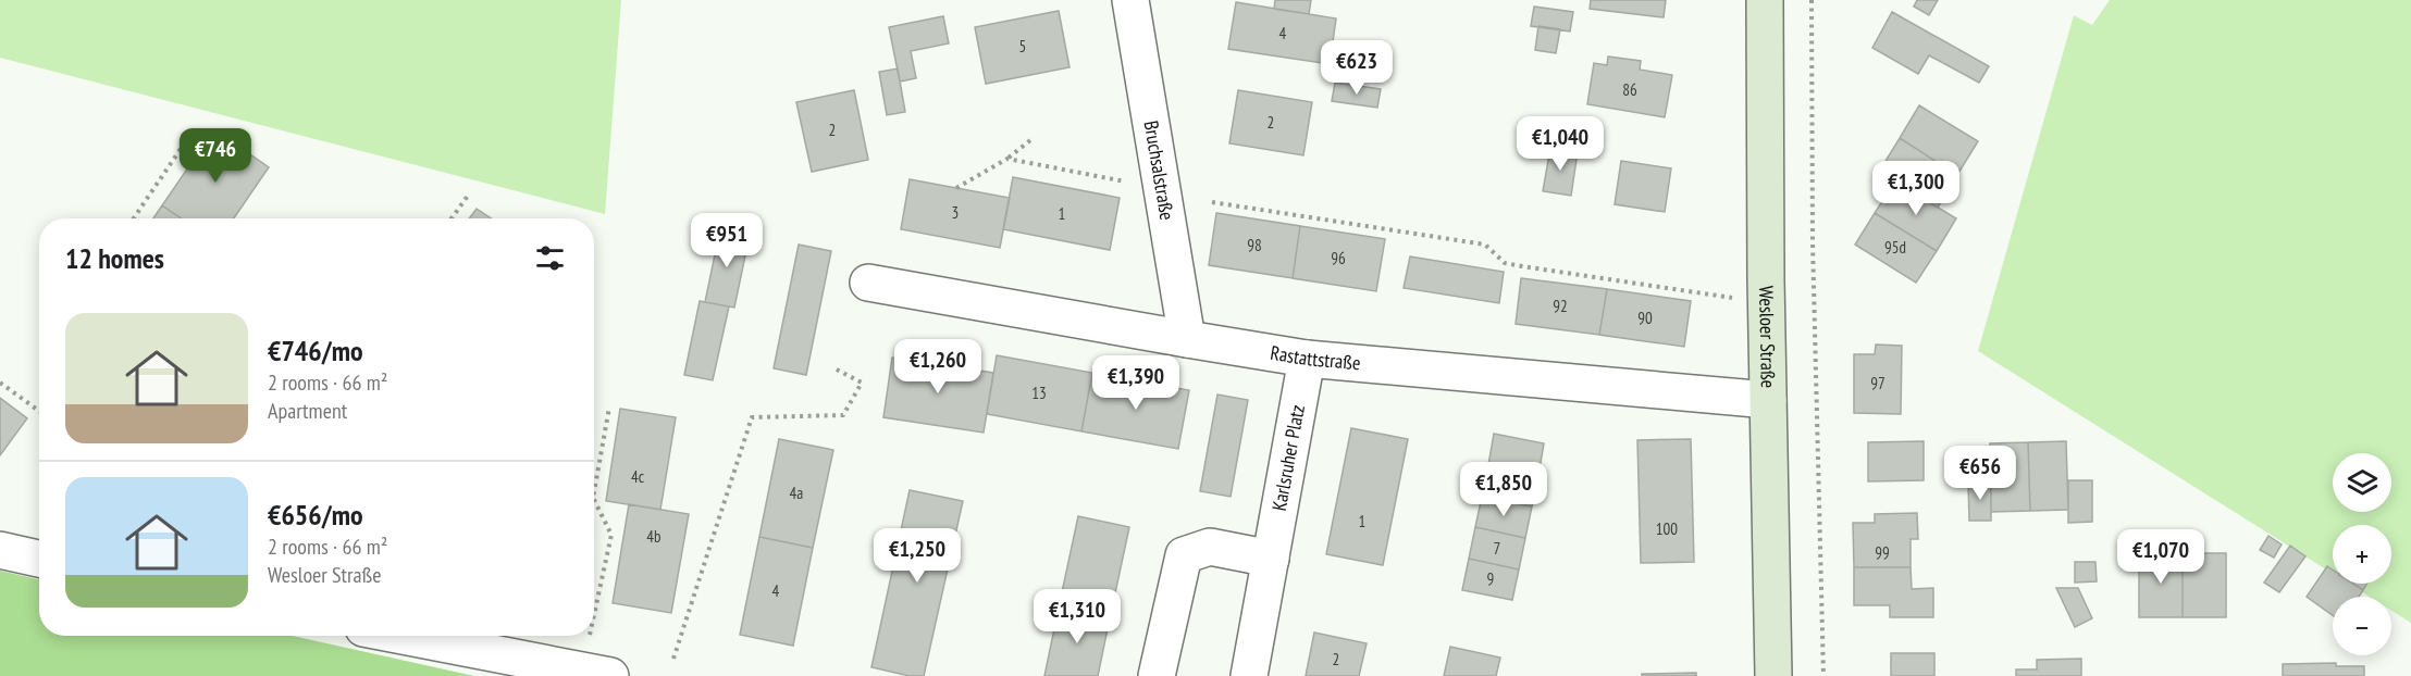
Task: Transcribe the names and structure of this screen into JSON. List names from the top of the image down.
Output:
{
  "streets": {
    "street": [
      "Bruchsalstraße",
      "Wesloer Straße",
      "Rastattstraße",
      "Karlsruher Platz"
    ]
  },
  "crossings": [
    ["Bruchsalstraße", "Rastattstraße"],
    ["Wesloer Straße", "Rastattstraße"],
    ["Rastattstraße", "Karlsruher Platz"]
  ],
  "house_numbers": [
    "4",
    "5",
    "86",
    "2",
    "2",
    "3",
    "1",
    "98",
    "95d",
    "96",
    "92",
    "90",
    "97",
    "13",
    "4c",
    "4a",
    "1",
    "100",
    "4b",
    "7",
    "99",
    "9",
    "4",
    "2"
  ],
  "page": {
    "price": [
      "€623",
      "€1,040",
      "€746",
      "€1,300",
      "€951",
      "€1,260",
      "€1,390",
      "€656",
      "€1,850",
      "€1,250",
      "€1,070",
      "€1,310"
    ],
    "heading": "12 homes",
    "list": [
      {
        "name": "€746/mo",
        "note": "2 rooms · 66 m² · Apartment"
      },
      {
        "name": "€656/mo",
        "note": "2 rooms · 66 m² · Wesloer Straße"
      }
    ],
    "map_buttons": ["+", "−"]
  }
}
